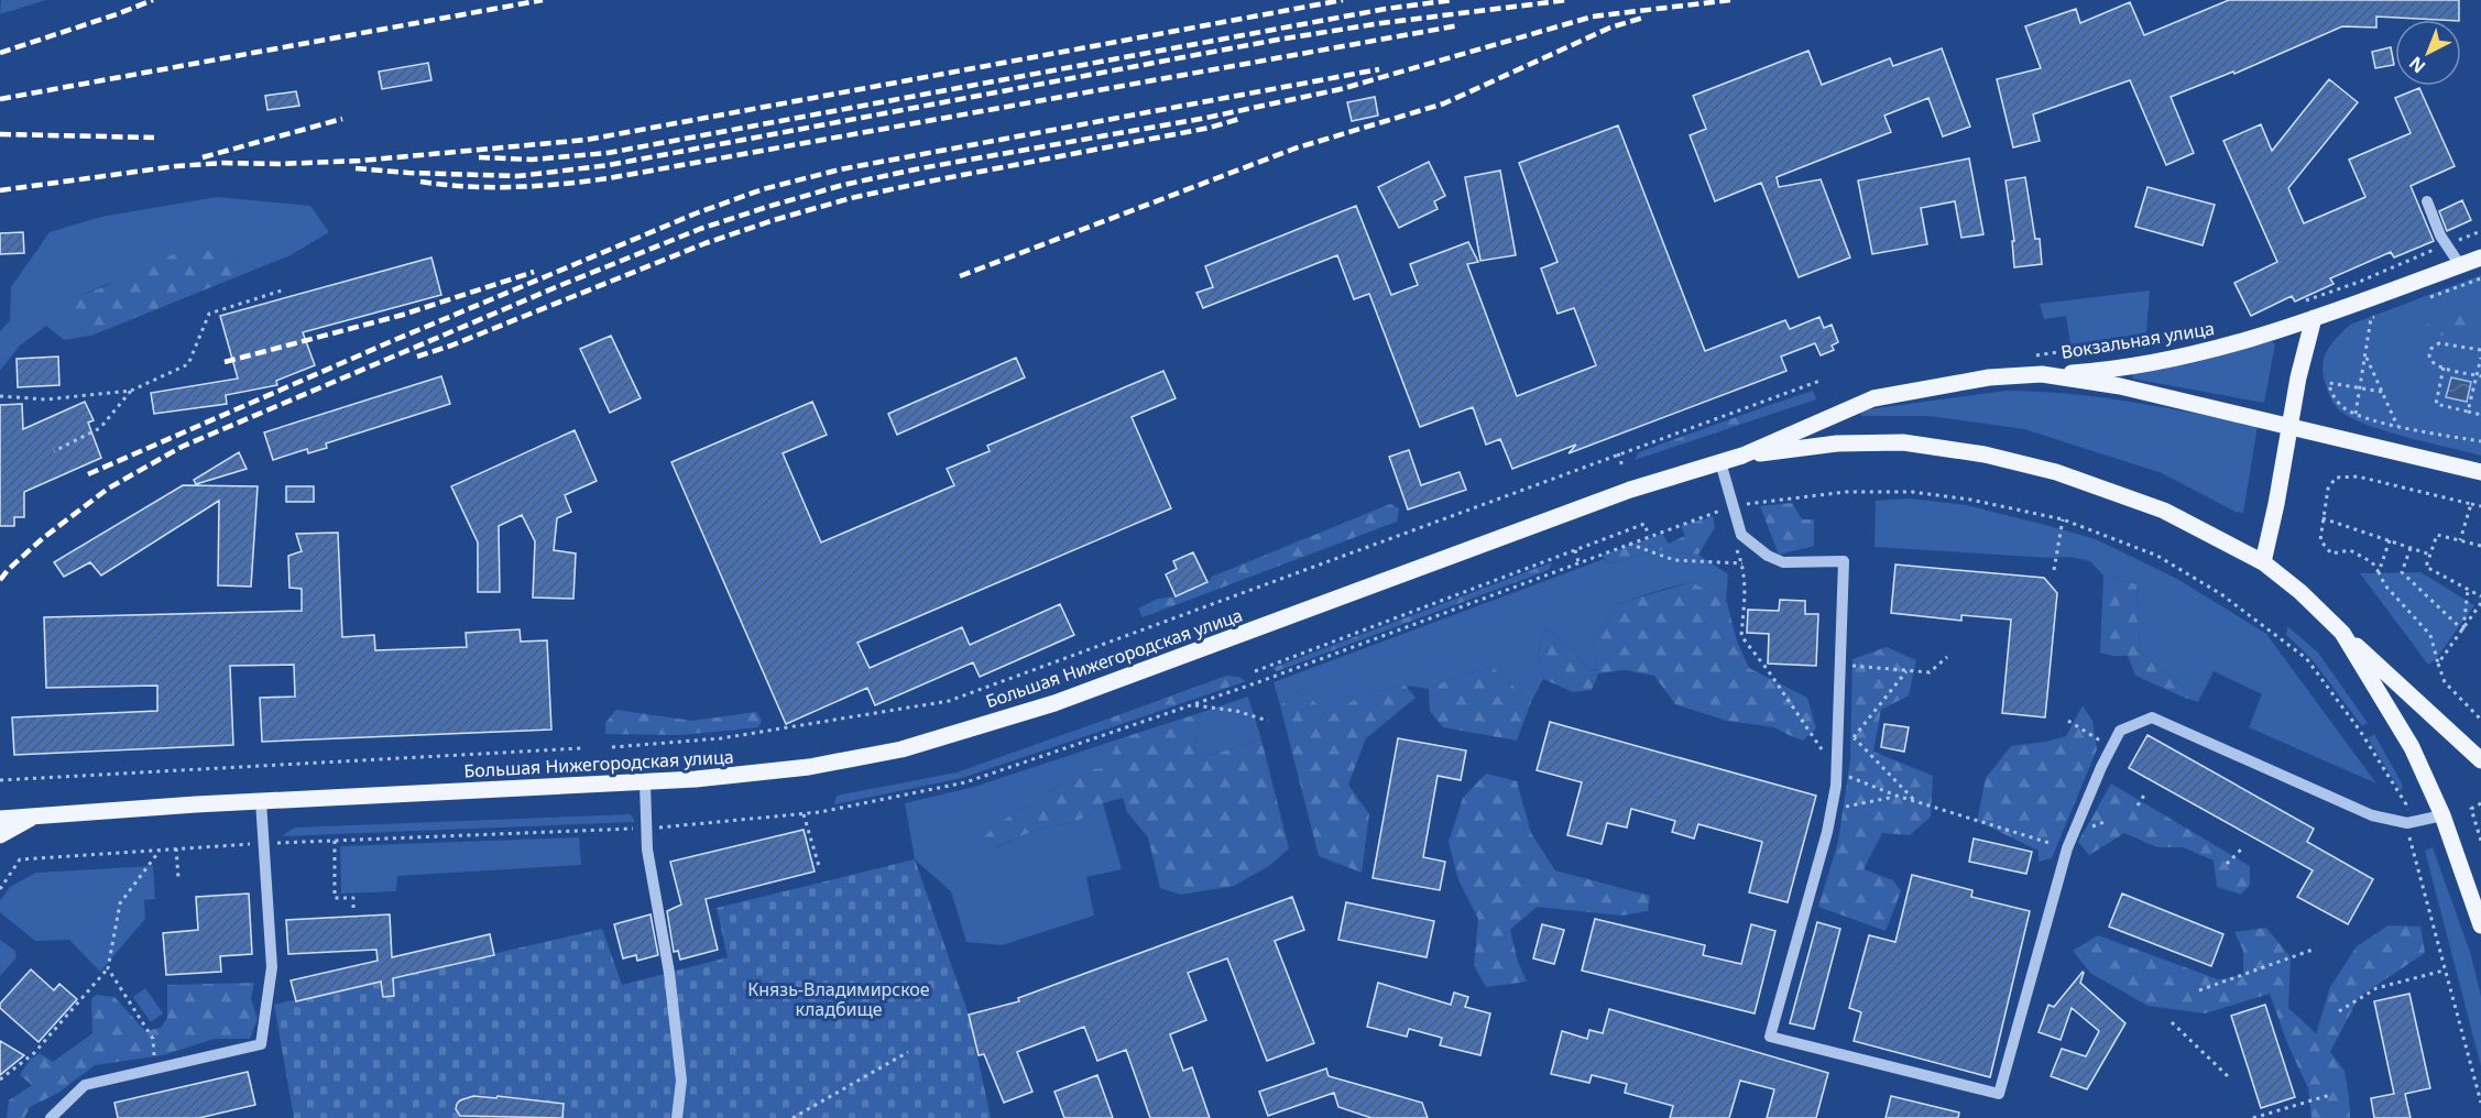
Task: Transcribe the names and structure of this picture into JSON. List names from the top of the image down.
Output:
{
  "streets": {
    "main road": ["Вокзальная улица", "Большая Нижегородская улица"]
  },
  "crossings": [
    ["Вокзальная улица", "Большая Нижегородская улица"]
  ],
  "parks": ["Князь-Владимирское кладбище"],
  "north": "bottom left"
}
